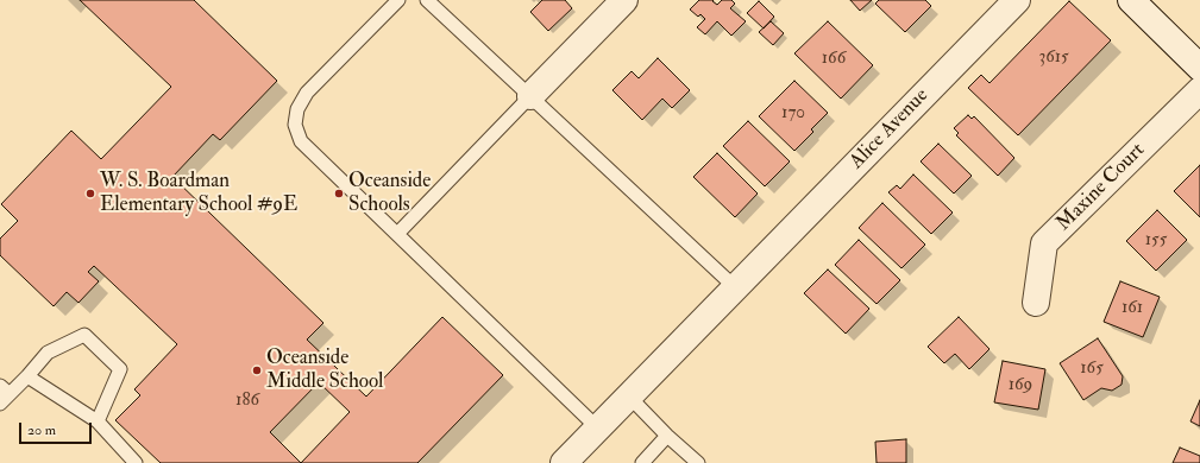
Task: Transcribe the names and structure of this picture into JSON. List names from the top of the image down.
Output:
{
  "streets": {
    "street": ["Alice Avenue", "Maxine Court"]
  },
  "places": ["W. S. Boardman Elementary School #9E", "Oceanside Schools", "Oceanside Middle School"],
  "house_numbers": [
    "3615",
    "166",
    "170",
    "155",
    "161",
    "165",
    "169",
    "186"
  ],
  "scale_bar": "20 m"
}
